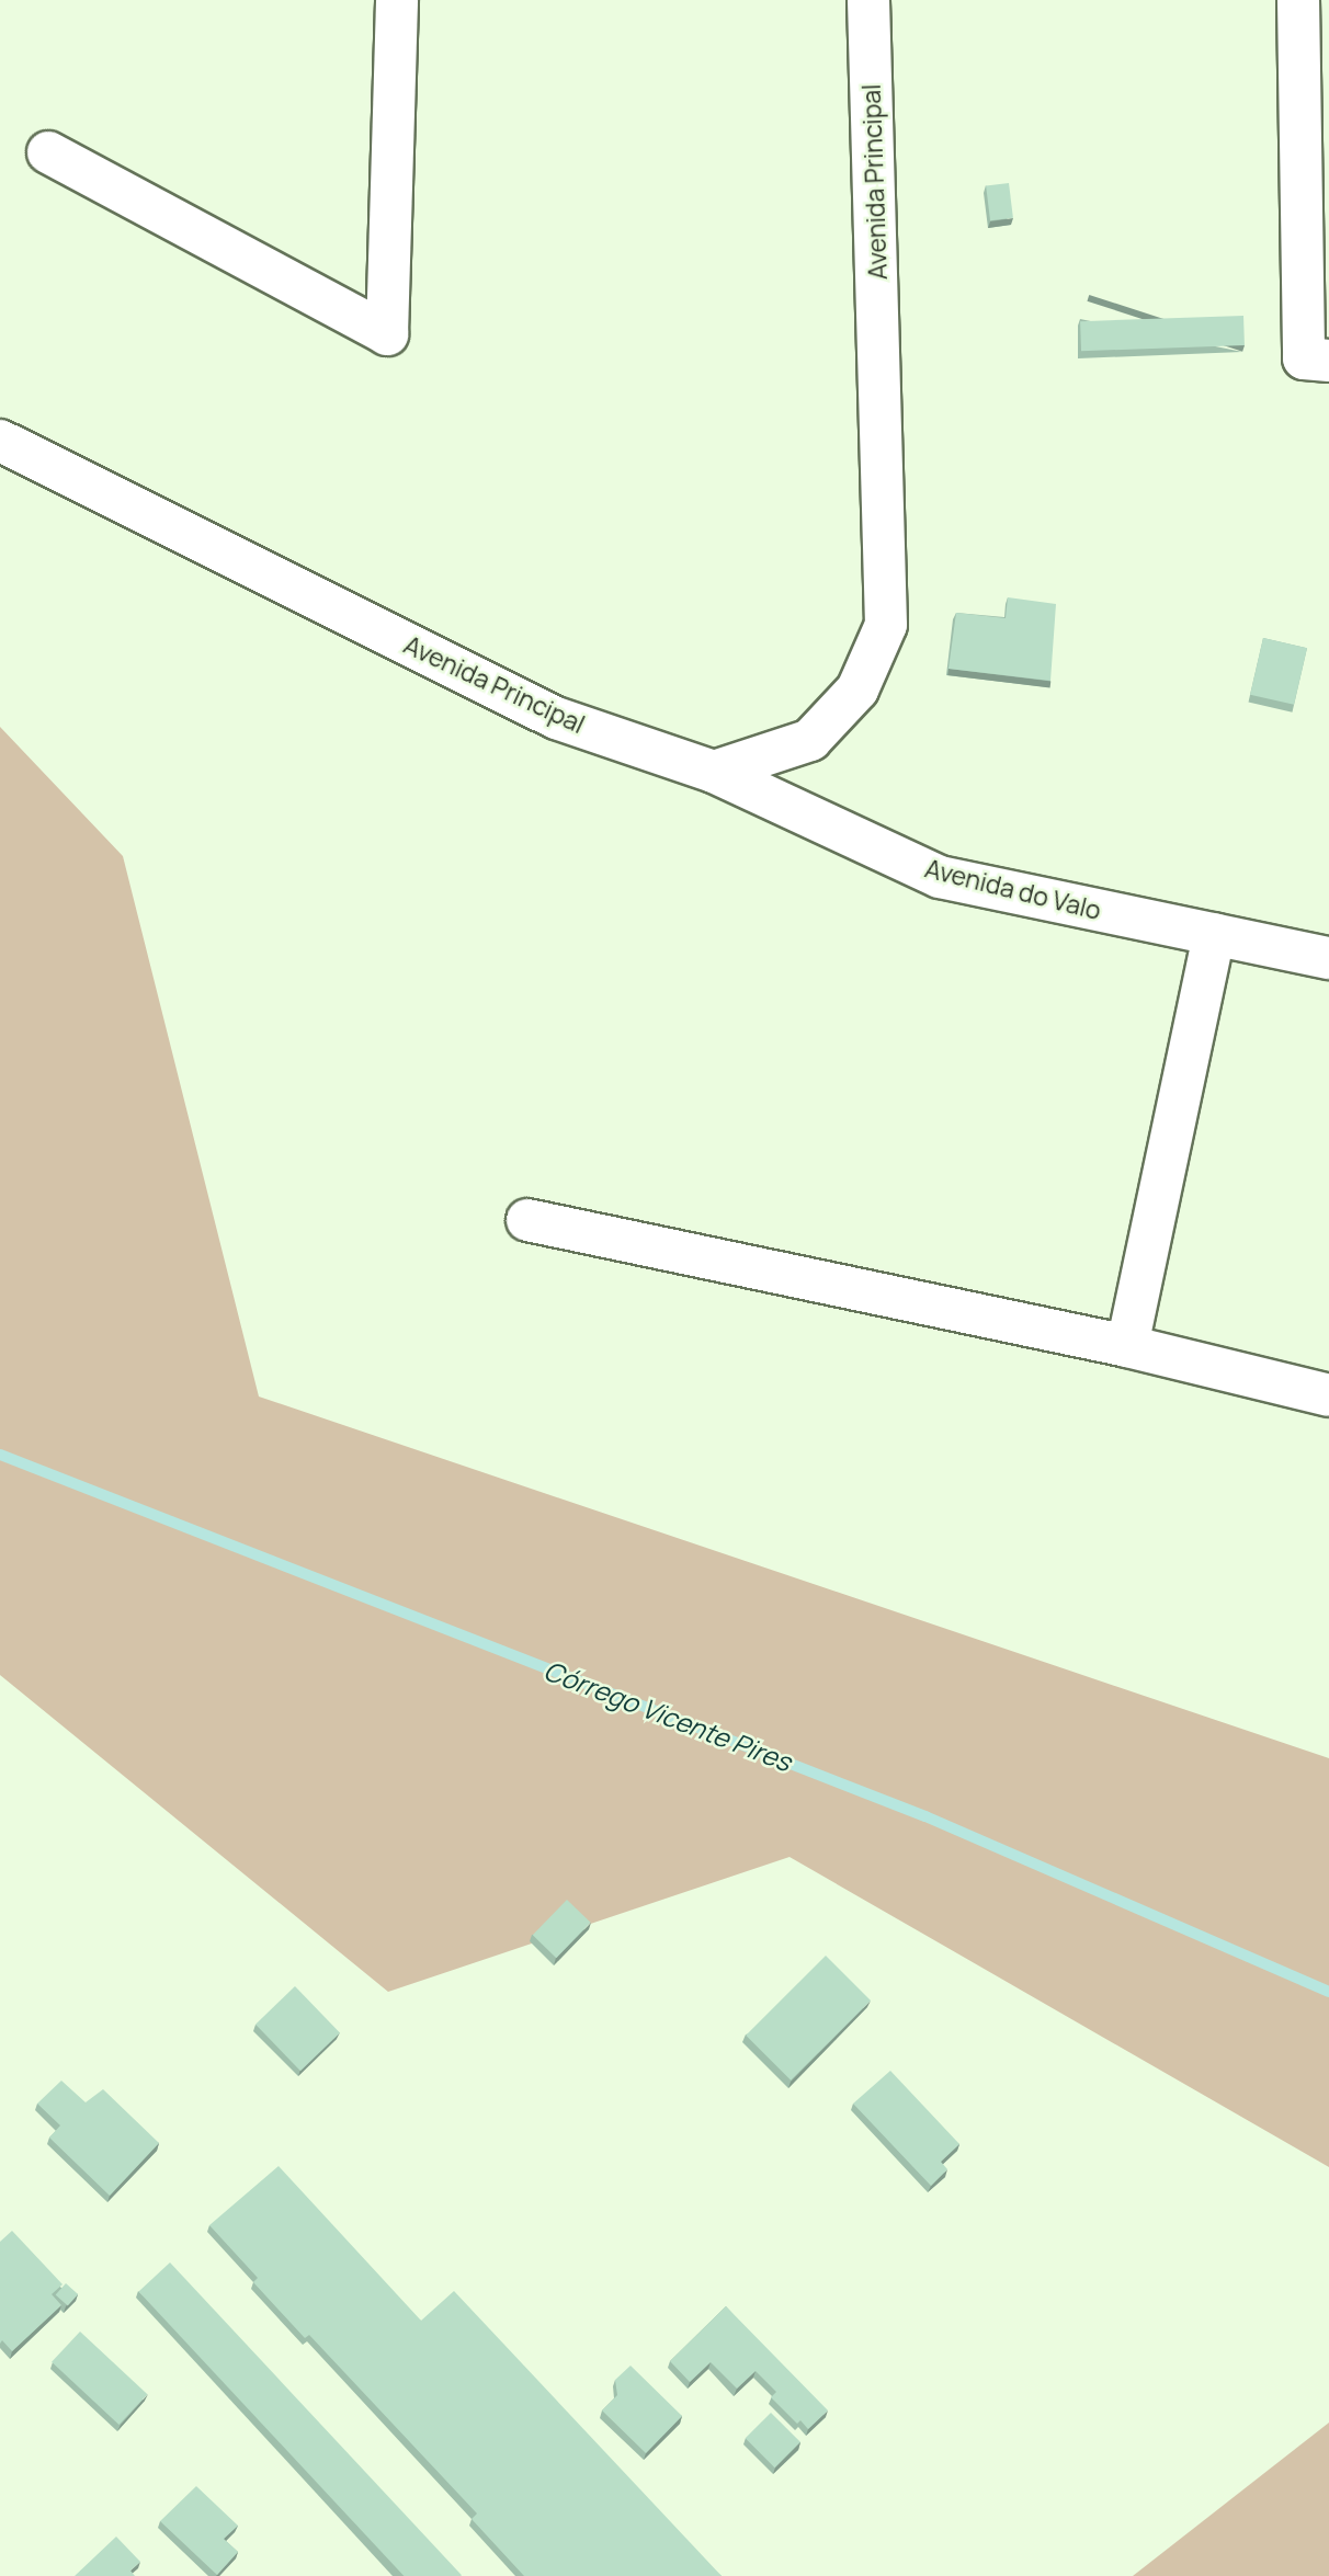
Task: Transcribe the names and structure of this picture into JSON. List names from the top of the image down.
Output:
{
  "streets": {
    "street": ["Avenida Principal", "Avenida do Valo"]
  },
  "crossings": [
    ["Avenida Principal", "Avenida do Valo"]
  ],
  "water": ["Córrego Vicente Pires"]
}
